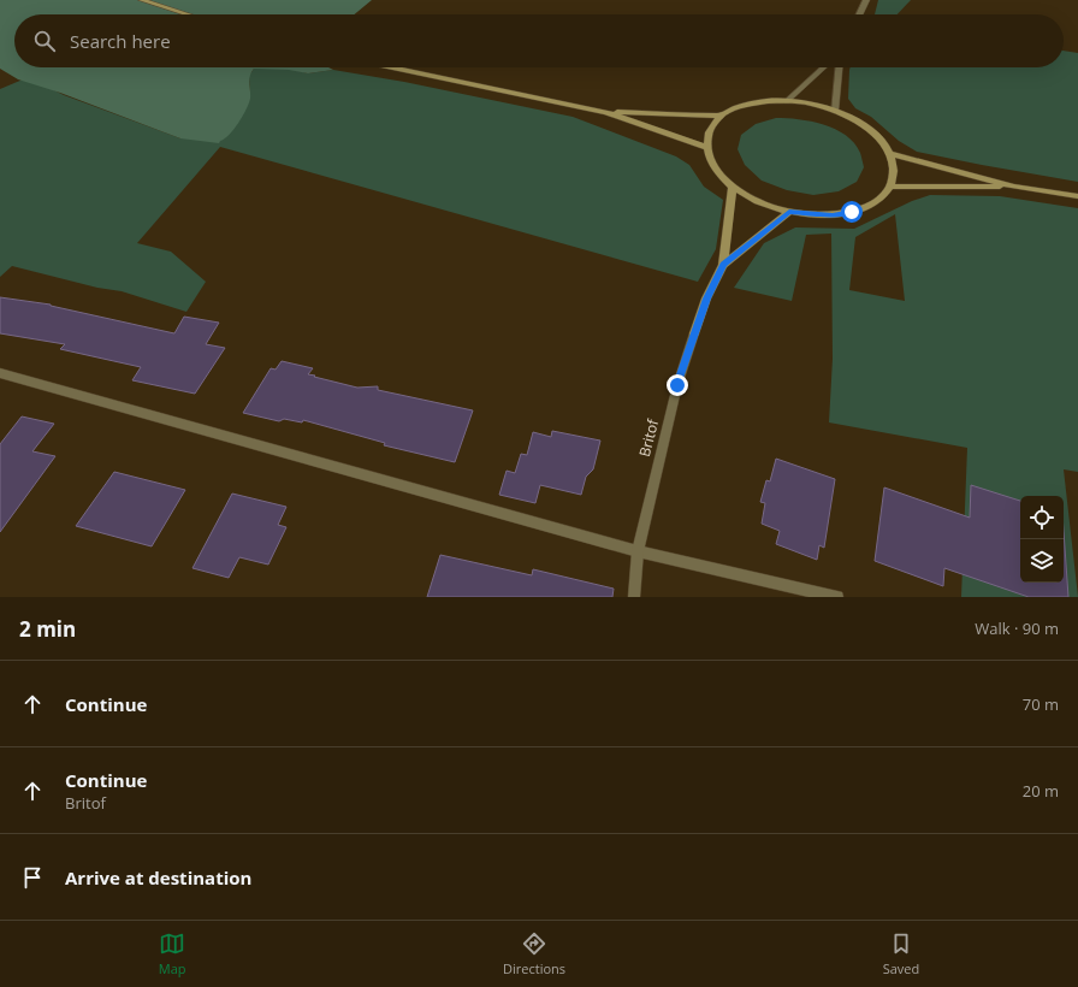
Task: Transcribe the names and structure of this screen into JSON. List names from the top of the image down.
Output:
{
  "streets": {
    "street": ["Britof"]
  },
  "page": {
    "search": "Search here",
    "heading": ["2 min", "Walk · 90 m"],
    "list": [
      ["Continue", "70 m"],
      ["Continue", "Britof", "20 m"],
      "Arrive at destination"
    ],
    "nav": ["Map", "Directions", "Saved"]
  }
}
